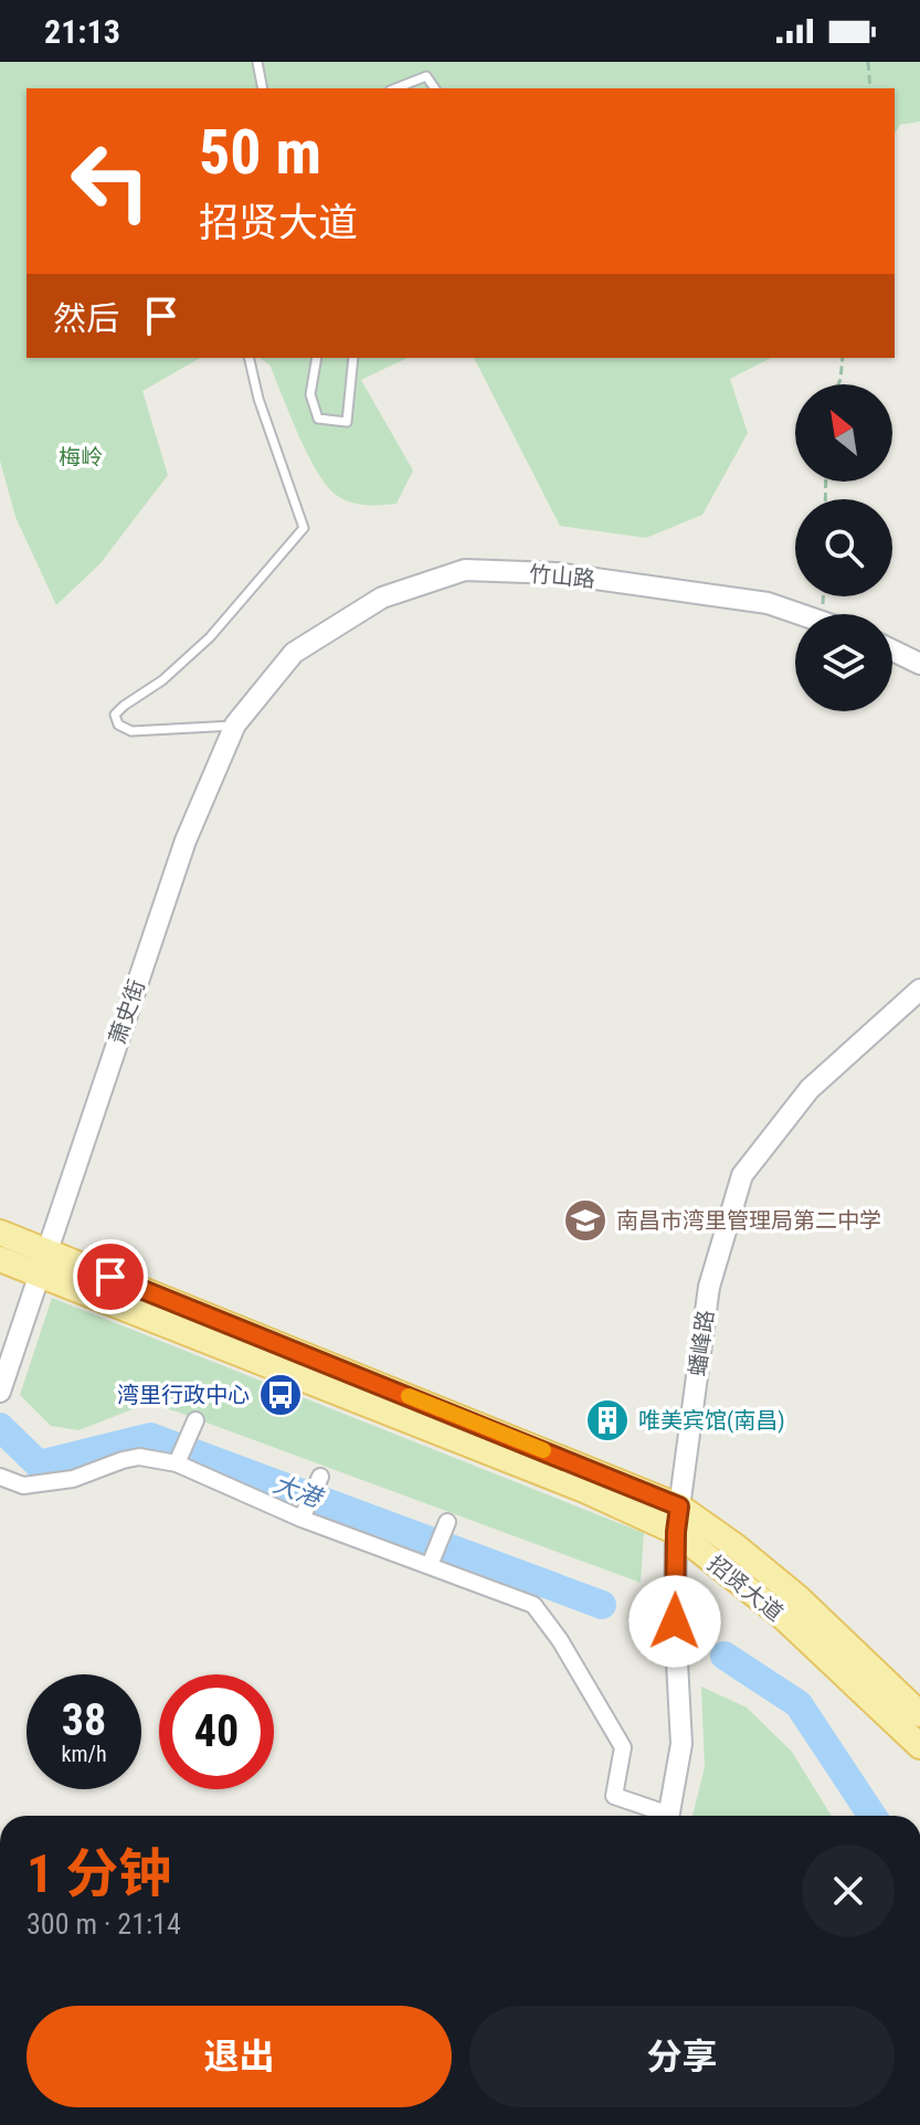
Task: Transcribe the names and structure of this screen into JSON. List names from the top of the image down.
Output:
{
  "streets": {
    "main road": ["招贤大道"],
    "street": ["竹山路", "萧史街", "蟠峰路"]
  },
  "crossings": [
    ["竹山路", "萧史街"],
    ["萧史街", "招贤大道"],
    ["蟠峰路", "招贤大道"]
  ],
  "water": ["大港"],
  "parks": ["梅岭"],
  "places": {
    "school or university": ["南昌市湾里管理局第二中学"],
    "bus stop": ["湾里行政中心"],
    "building": ["唯美宾馆(南昌)"]
  },
  "north": "top left",
  "page": {
    "status": "21:13",
    "turn": ["50 m", "招贤大道"],
    "then": "然后",
    "speed": "38 km/h",
    "limit": "40",
    "heading": ["1 分钟", "300 m · 21:14"],
    "buttons": ["退出", "分享"]
  }
}
